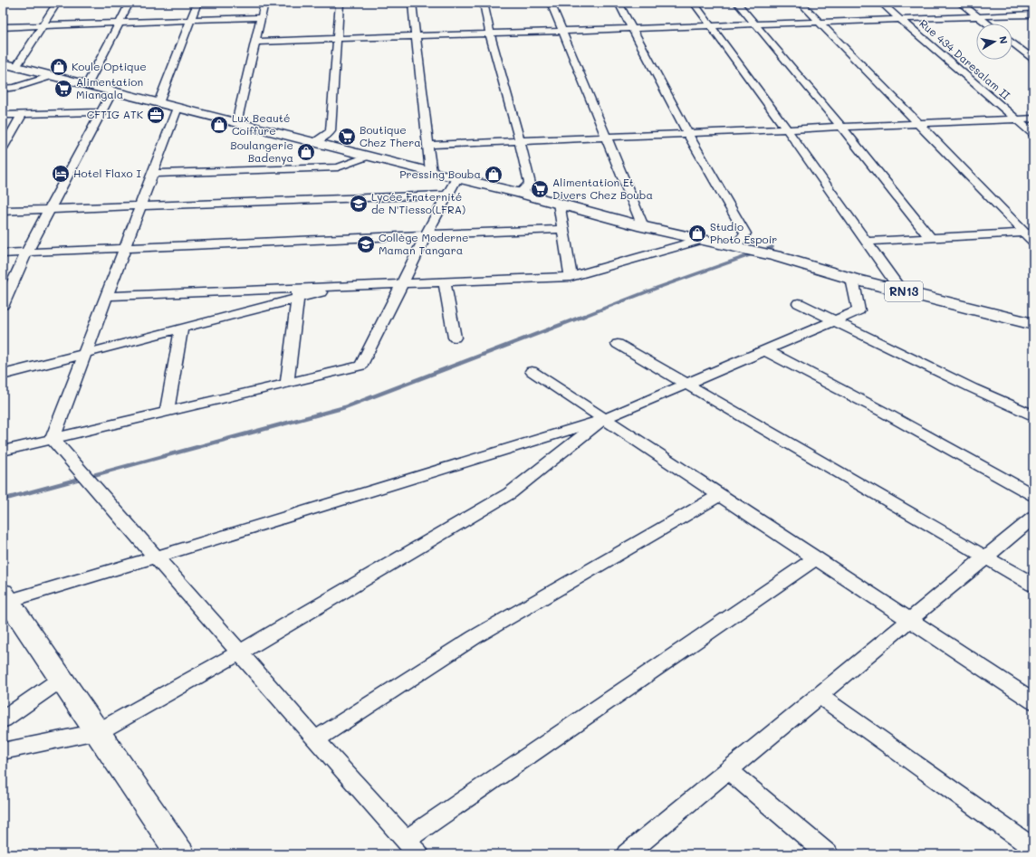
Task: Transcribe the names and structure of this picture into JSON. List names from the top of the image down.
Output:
{
  "streets": {
    "main road": ["RN13"],
    "street": ["Rue 434 Daresalam II"]
  },
  "places": {
    "shop": [
      "Koule Optique",
      "Lux Beauté Coiffure",
      "Boulangerie Badenya",
      "Pressing Bouba",
      "Studio Photo Espoir"
    ],
    "supermarket": ["Alimentation Miangala", "Boutique Chez Thera", "Alimentation Et Divers Chez Bouba"],
    "office": ["CFTIG ATK"],
    "hotel": ["Hotel Flaxo I"],
    "school or university": ["Lycée Fraternité de N'Tiesso(LFRA)", "Collège Moderne Maman Tangara"]
  },
  "north": "right"
}
